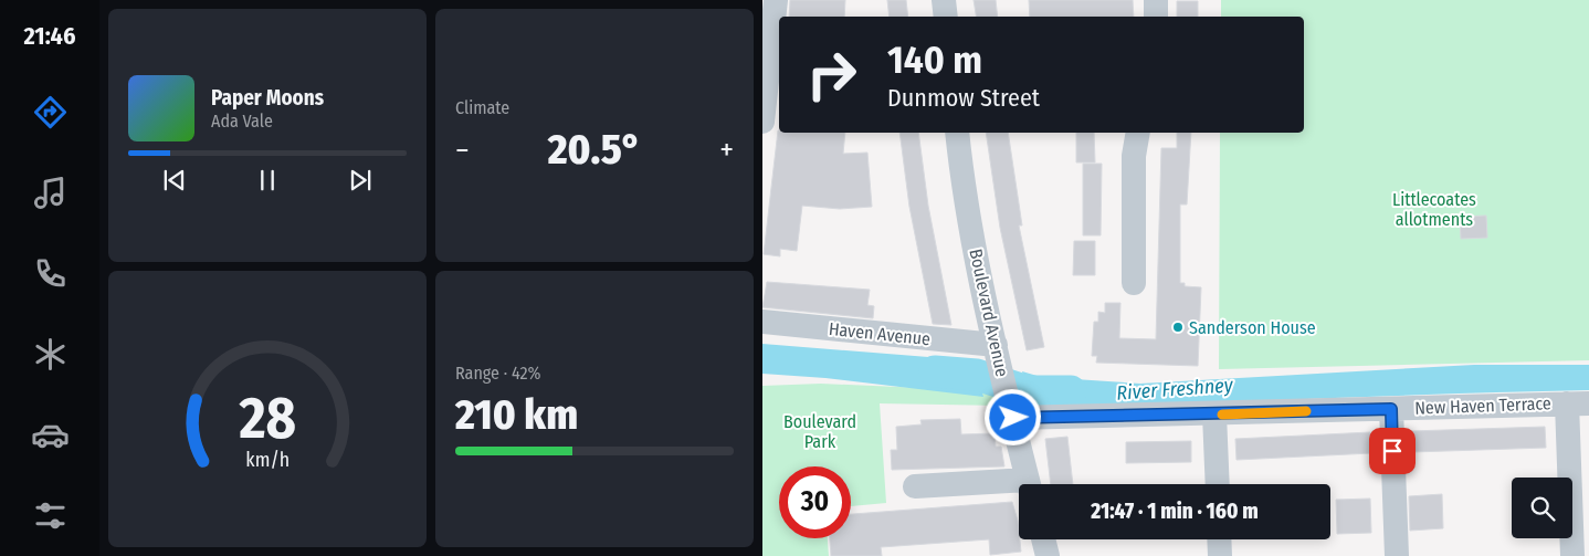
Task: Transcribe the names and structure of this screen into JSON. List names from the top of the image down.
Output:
{
  "streets": {
    "street": ["Boulevard Avenue", "Haven Avenue", "New Haven Terrace"]
  },
  "crossings": [
    ["Boulevard Avenue", "Haven Avenue"],
    ["Boulevard Avenue", "New Haven Terrace"]
  ],
  "water": ["River Freshney"],
  "parks": ["Littlecoates allotments", "Boulevard Park"],
  "places": ["Sanderson House"],
  "page": {
    "tabs": "21:46",
    "tile": [
      "Climate",
      ["Range · 42%", "210 km"]
    ],
    "turn": ["140 m", "Dunmow Street"],
    "song": ["Paper Moons", "Ada Vale"],
    "heat": ["−", "20.5°", "+"],
    "limit": "30",
    "trip": "21:47 · 1 min · 160 m",
    "gauge": ["28", "km/h"]
  }
}
